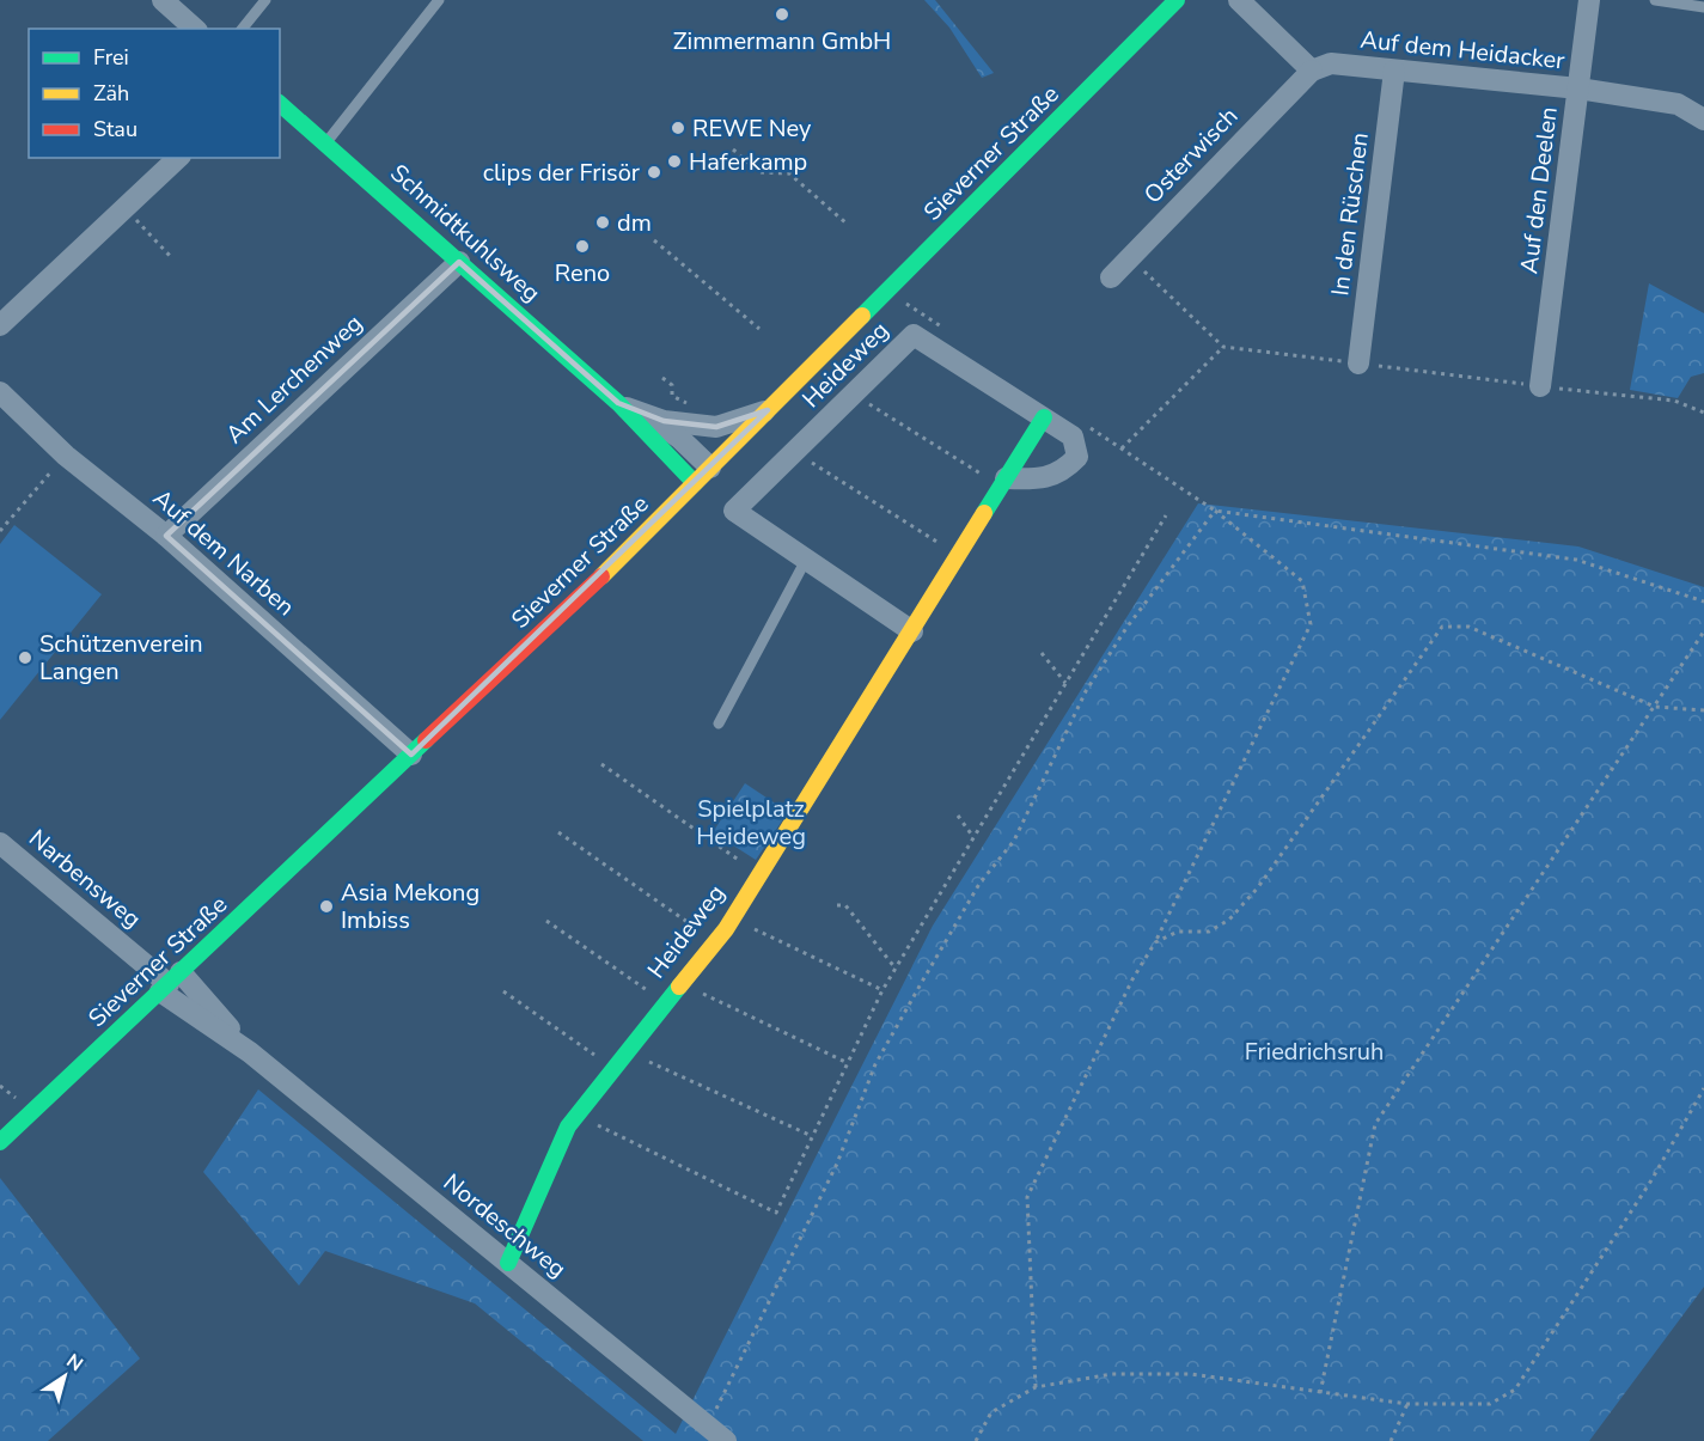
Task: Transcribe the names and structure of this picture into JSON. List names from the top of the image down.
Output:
{
  "streets": {
    "main road": ["Sieverner Straße", "Schmidtkuhlsweg", "Heideweg"],
    "street": [
      "Auf dem Heidacker",
      "Osterwisch",
      "Auf den Deelen",
      "In den Rüschen",
      "Am Lerchenweg",
      "Auf dem Narben",
      "Narbensweg",
      "Nordeschweg"
    ]
  },
  "crossings": [
    ["Auf dem Heidacker", "Osterwisch"],
    ["Auf dem Heidacker", "Auf den Deelen"],
    ["Auf dem Heidacker", "In den Rüschen"],
    ["Sieverner Straße", "Schmidtkuhlsweg"],
    ["Sieverner Straße", "Auf dem Narben"],
    ["Sieverner Straße", "Narbensweg"],
    ["Sieverner Straße", "Nordeschweg"],
    ["Schmidtkuhlsweg", "Am Lerchenweg"],
    ["Heideweg", "Nordeschweg"],
    ["Am Lerchenweg", "Auf dem Narben"],
    ["Narbensweg", "Nordeschweg"]
  ],
  "parks": ["Spielplatz Heideweg", "Friedrichsruh"],
  "places": [
    "Zimmermann GmbH",
    "REWE Ney",
    "Haferkamp",
    "clips der Frisör",
    "dm",
    "Reno",
    "Schützenverein Langen",
    "Asia Mekong Imbiss"
  ],
  "legend": ["Frei", "Zäh", "Stau"],
  "north": "top right"
}
